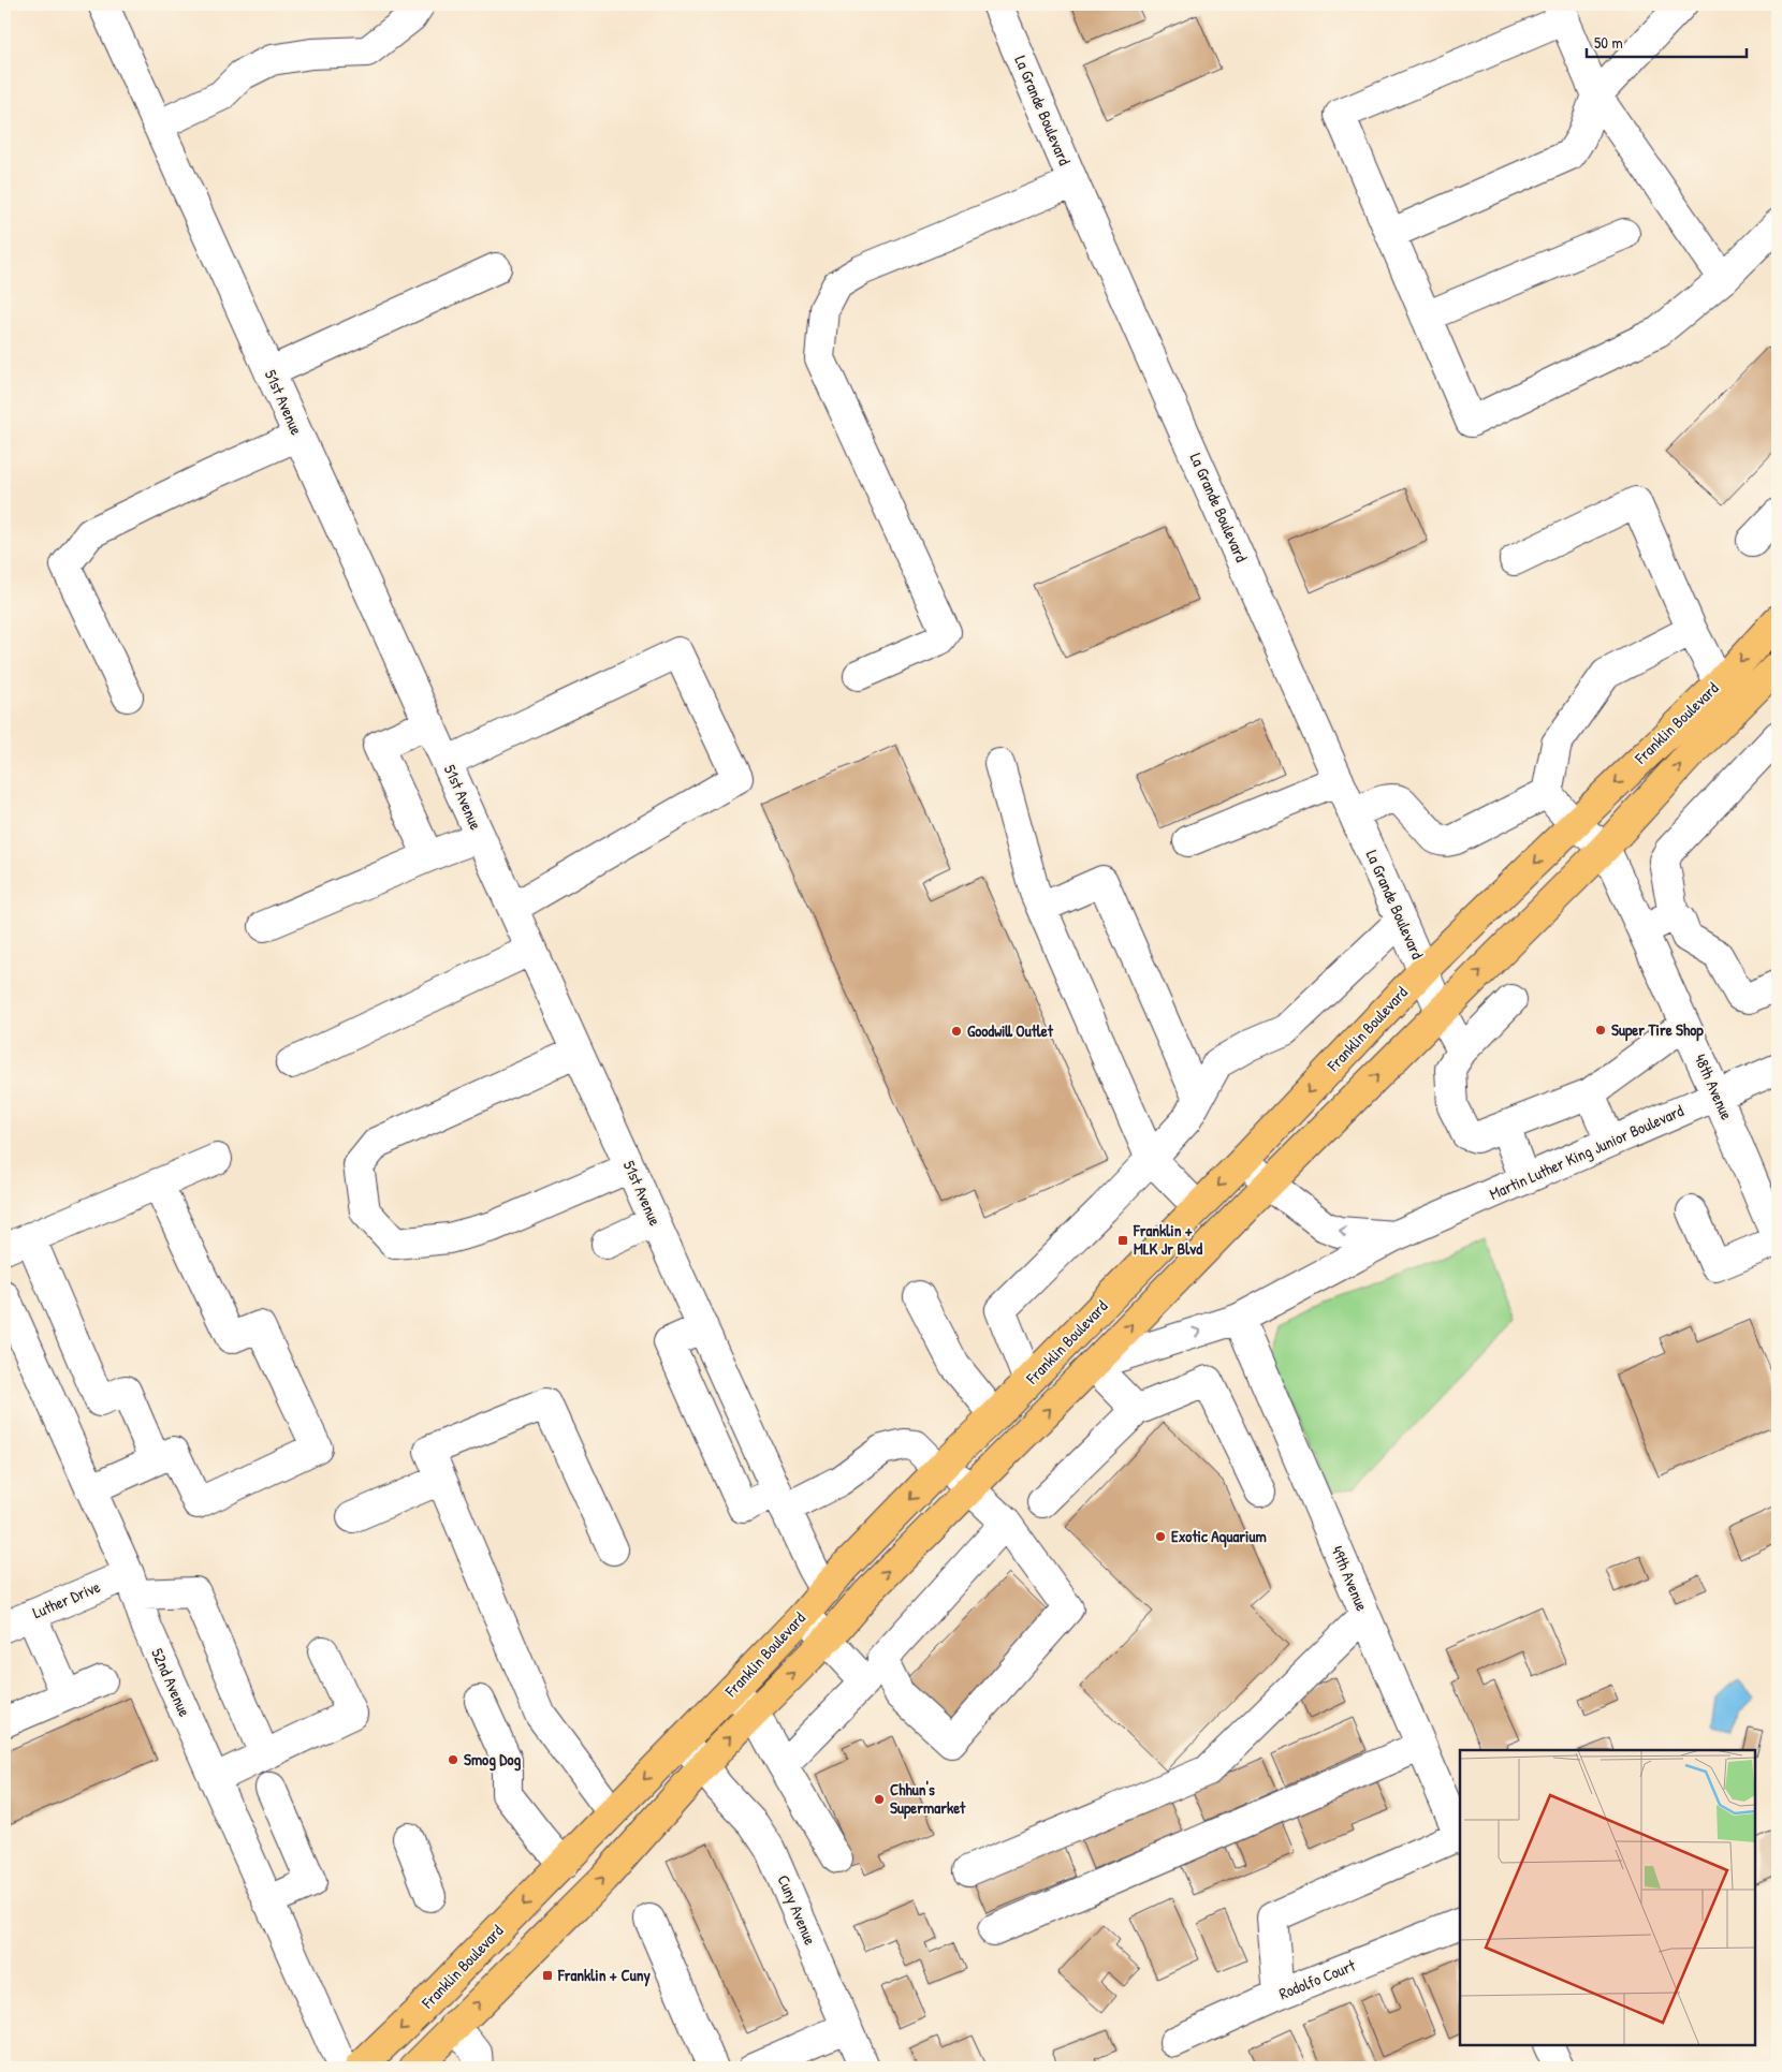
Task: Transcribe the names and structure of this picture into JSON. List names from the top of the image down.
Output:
{
  "streets": {
    "main road": ["Franklin Boulevard"],
    "street": [
      "La Grande Boulevard",
      "51st Avenue",
      "48th Avenue",
      "Martin Luther King Junior Boulevard",
      "49th Avenue",
      "Luther Drive",
      "52nd Avenue",
      "Cuny Avenue",
      "Rodolfo Court"
    ]
  },
  "crossings": [
    ["La Grande Boulevard", "Franklin Boulevard"],
    ["51st Avenue", "Franklin Boulevard"],
    ["Franklin Boulevard", "48th Avenue"],
    ["Franklin Boulevard", "Martin Luther King Junior Boulevard"],
    ["Franklin Boulevard", "Cuny Avenue"],
    ["48th Avenue", "Martin Luther King Junior Boulevard"],
    ["Martin Luther King Junior Boulevard", "49th Avenue"],
    ["Luther Drive", "52nd Avenue"]
  ],
  "places": {
    "other": [
      "Super Tire Shop",
      "Goodwill Outlet",
      "Exotic Aquarium",
      "Smog Dog",
      "Chhun's Supermarket"
    ],
    "transit": ["Franklin + MLK Jr Blvd", "Franklin + Cuny"]
  },
  "scale_bar": "50 m"
}
